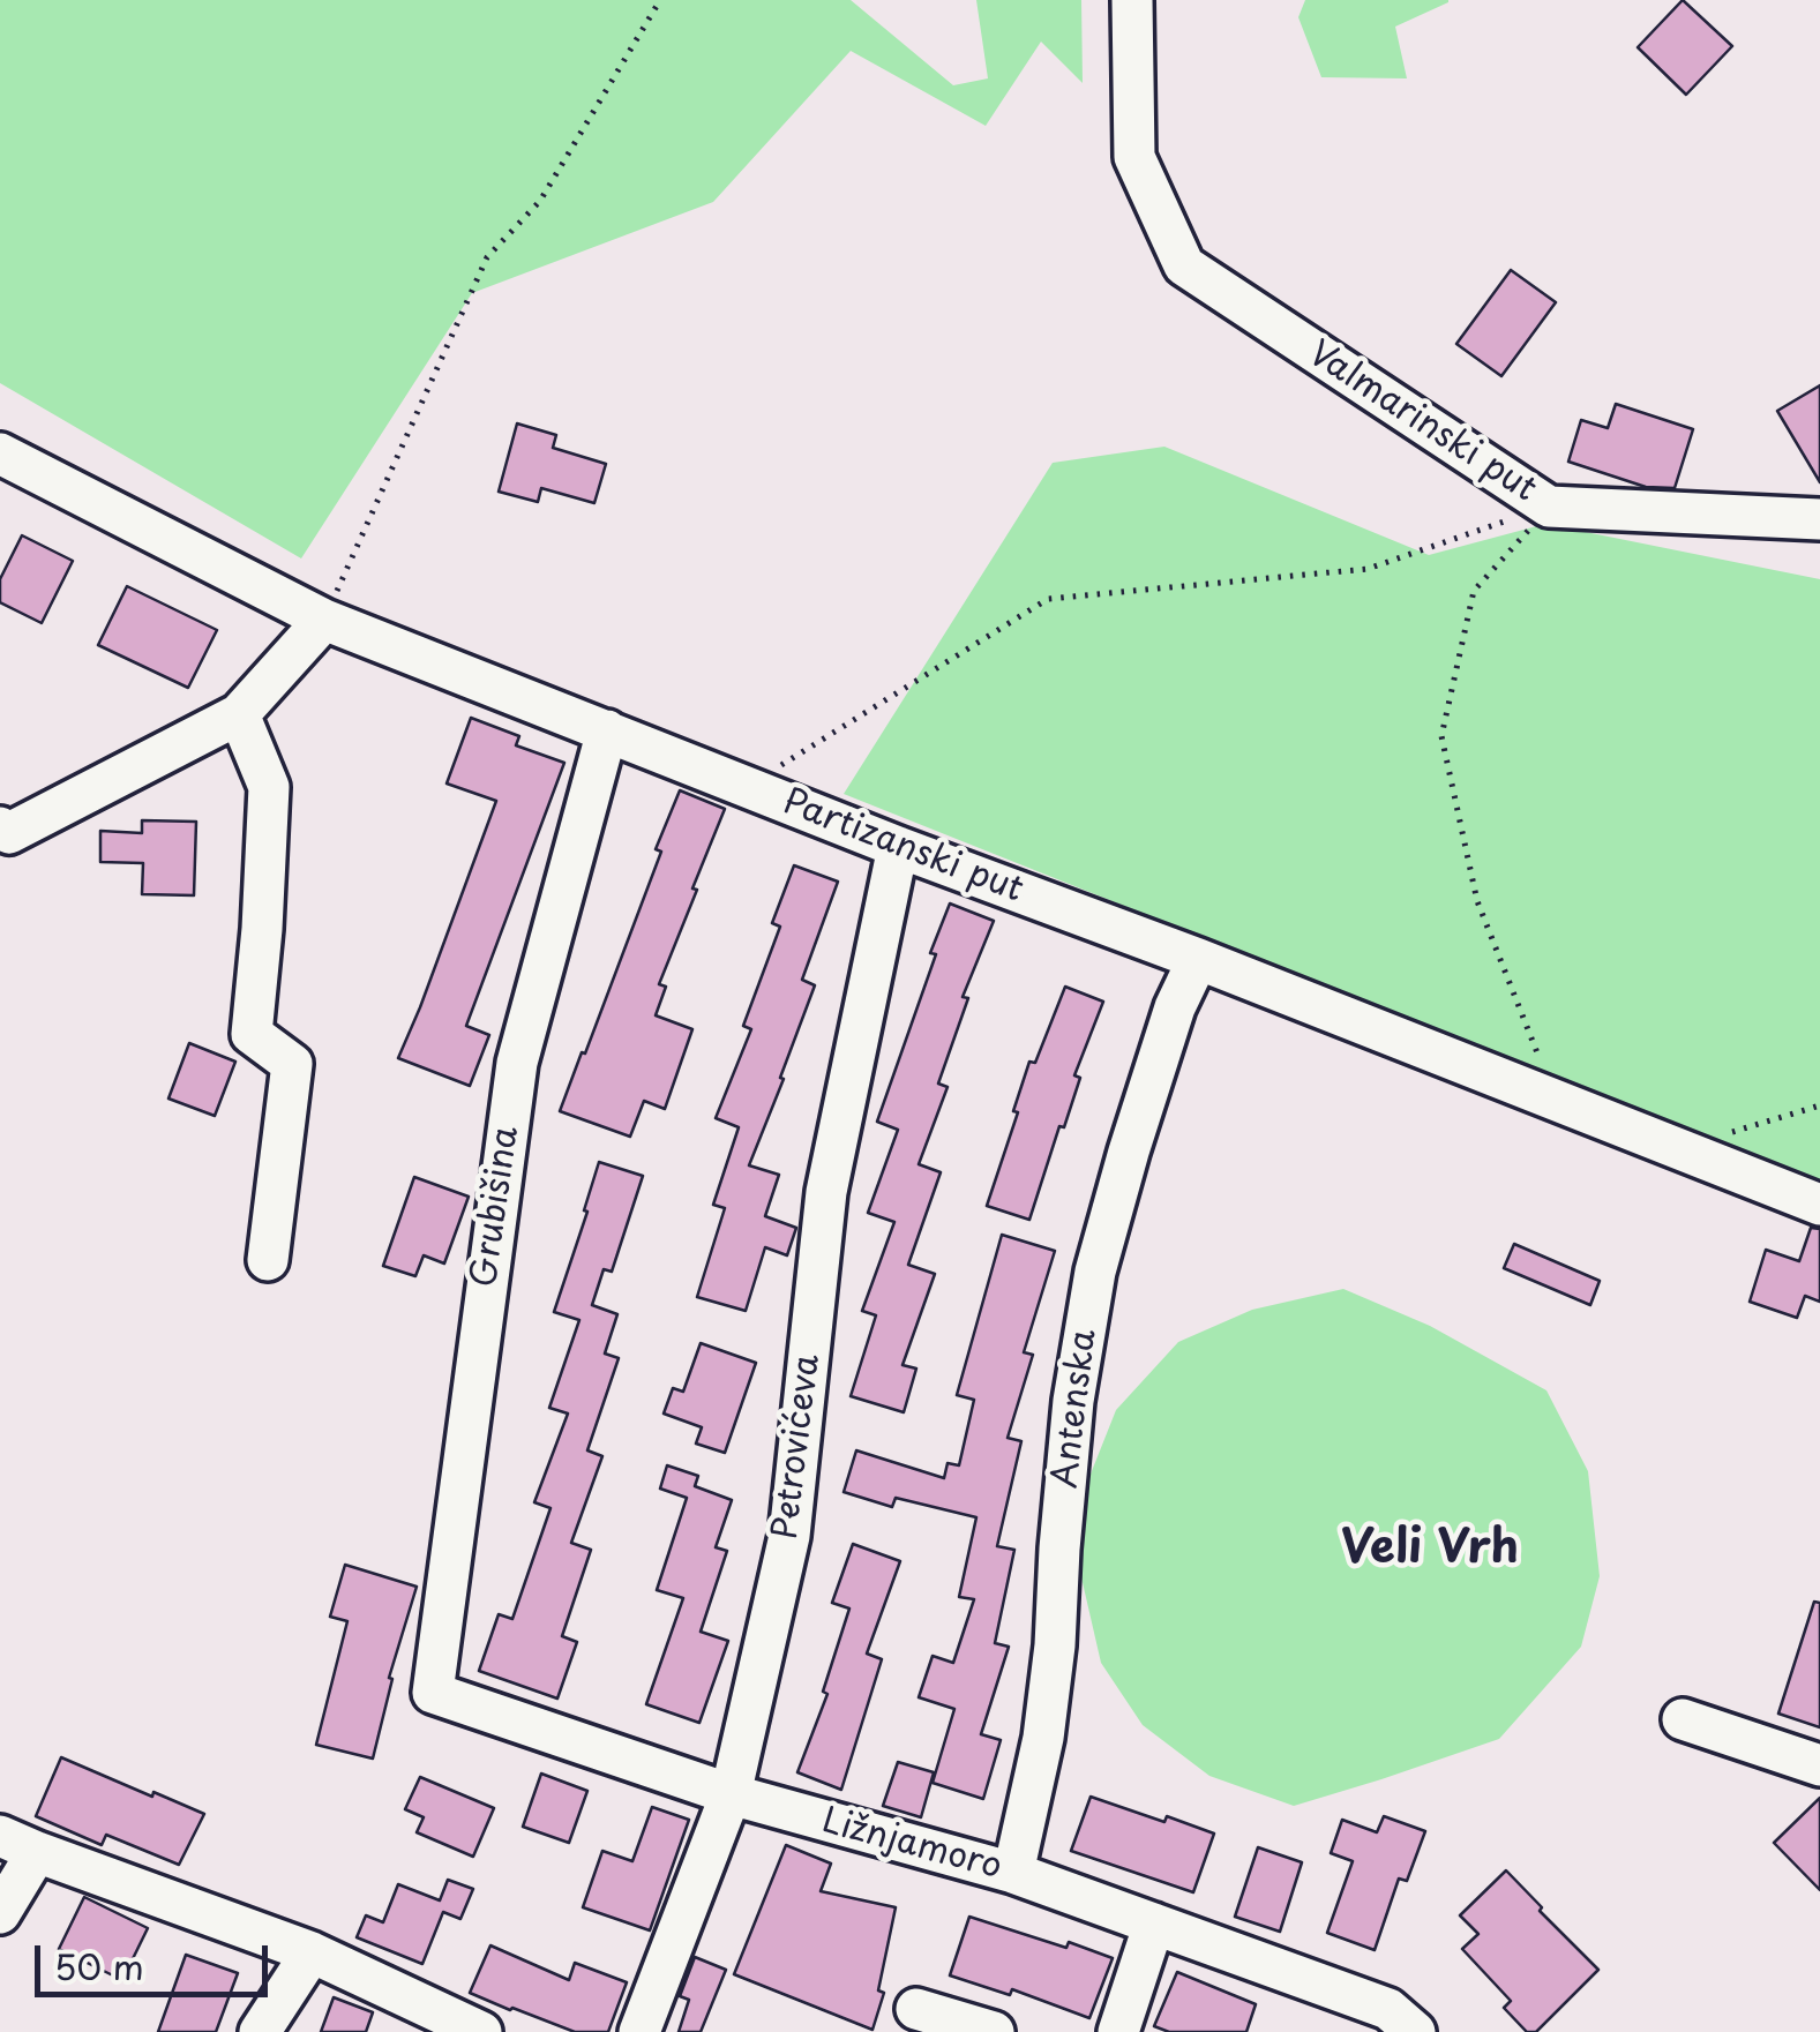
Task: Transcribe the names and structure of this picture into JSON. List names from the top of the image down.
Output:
{
  "streets": {
    "street": [
      "Valmarinski put",
      "Partizanski put",
      "Grubišina",
      "Antenska",
      "Petrovićeva",
      "Ližnjamoro"
    ]
  },
  "crossings": [
    ["Partizanski put", "Grubišina"],
    ["Partizanski put", "Antenska"],
    ["Partizanski put", "Petrovićeva"],
    ["Grubišina", "Ližnjamoro"],
    ["Antenska", "Ližnjamoro"],
    ["Petrovićeva", "Ližnjamoro"]
  ],
  "districts": ["Veli Vrh"],
  "scale_bar": "50 m"
}
